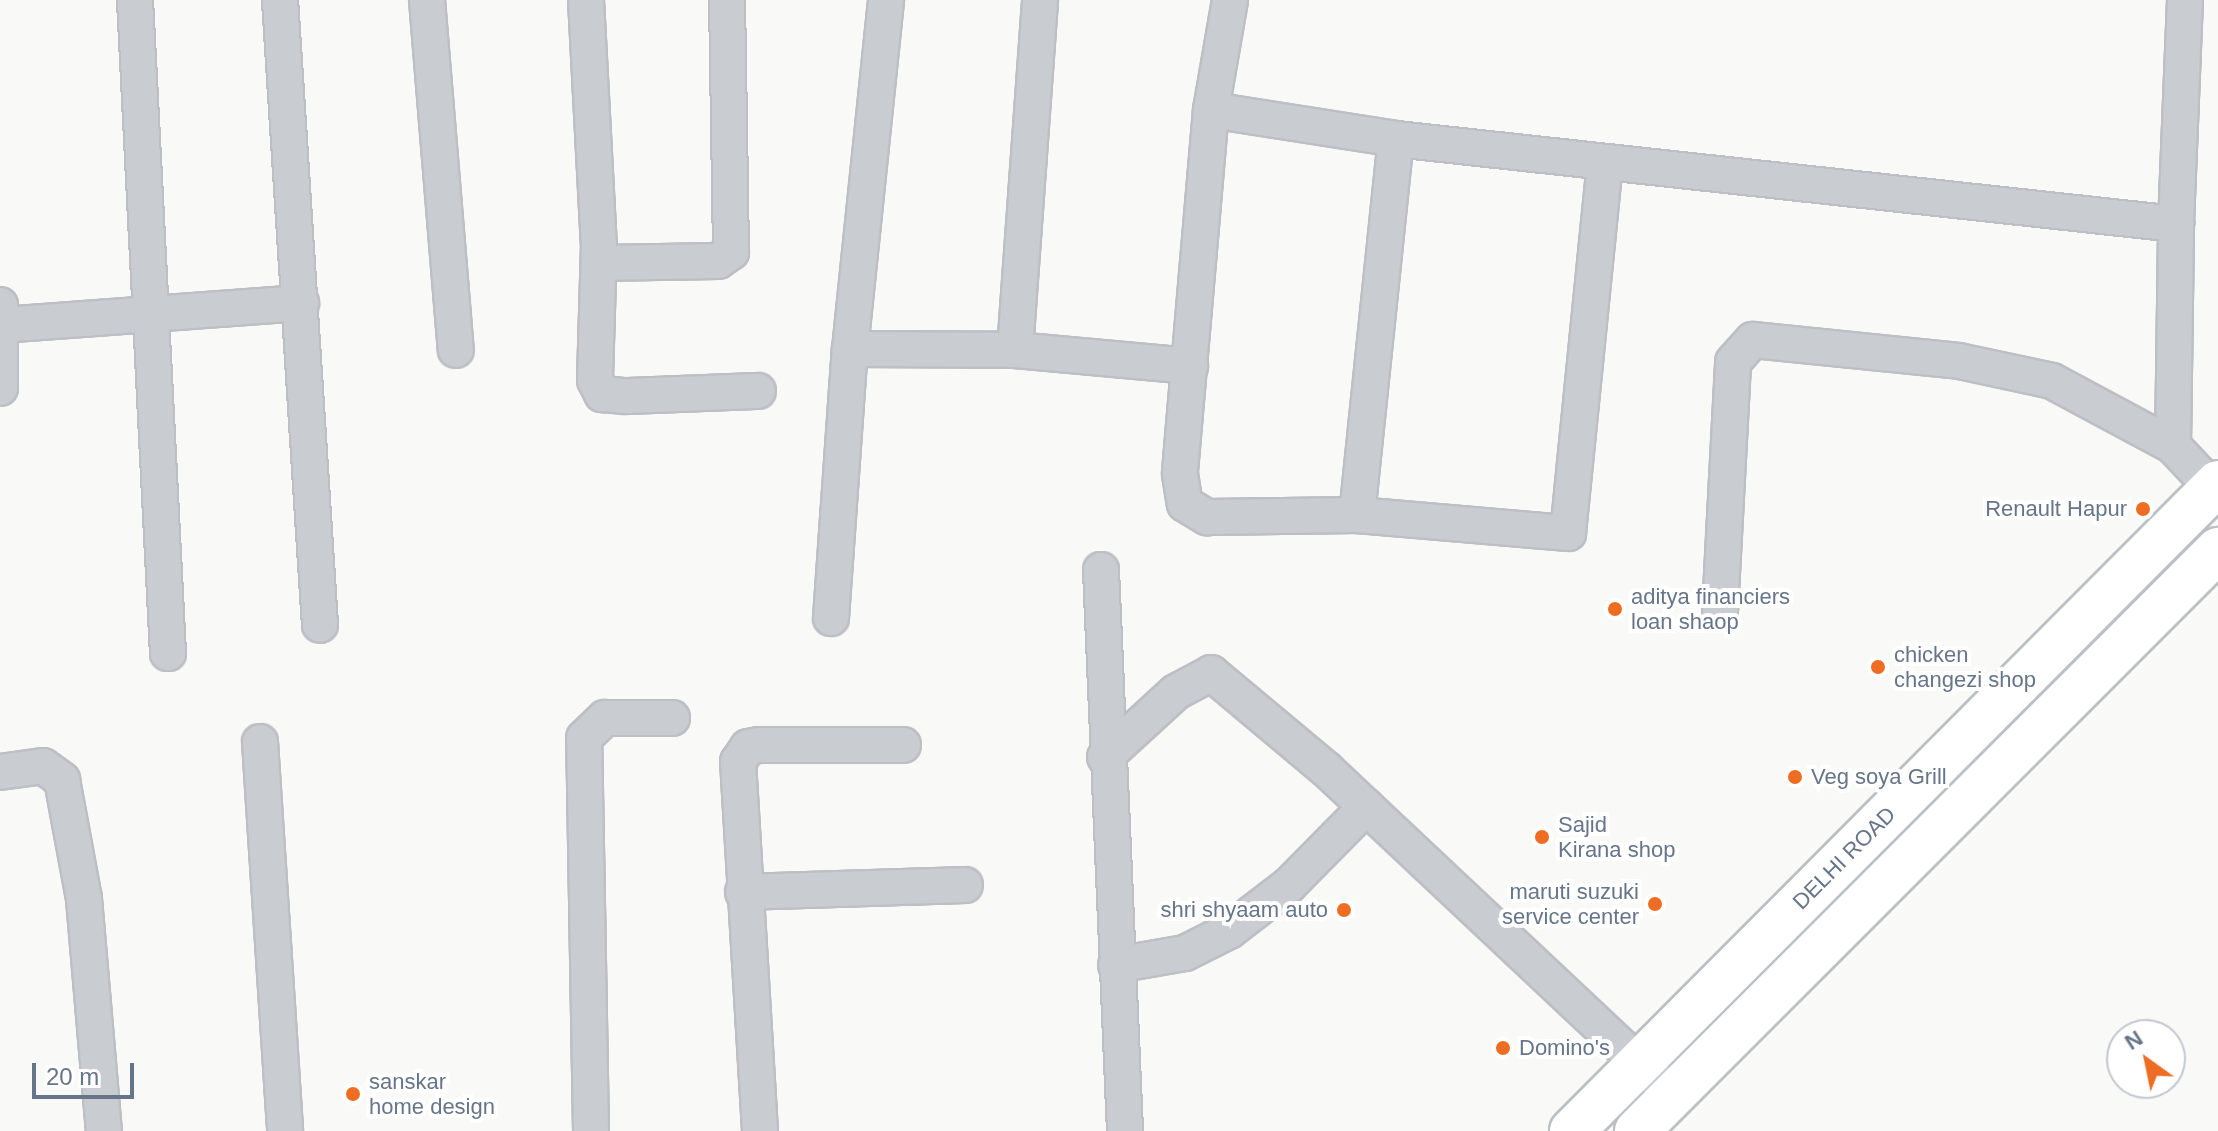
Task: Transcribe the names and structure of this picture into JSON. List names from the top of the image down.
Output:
{
  "streets": {
    "main road": ["DELHI ROAD"]
  },
  "places": [
    "Renault Hapur",
    "aditya financiers loan shaop",
    "chicken changezi shop",
    "Veg soya Grill",
    "Sajid Kirana shop",
    "maruti suzuki service center",
    "shri shyaam auto",
    "Domino's",
    "sanskar home design"
  ],
  "scale_bar": "20 m",
  "north": "top left"
}
